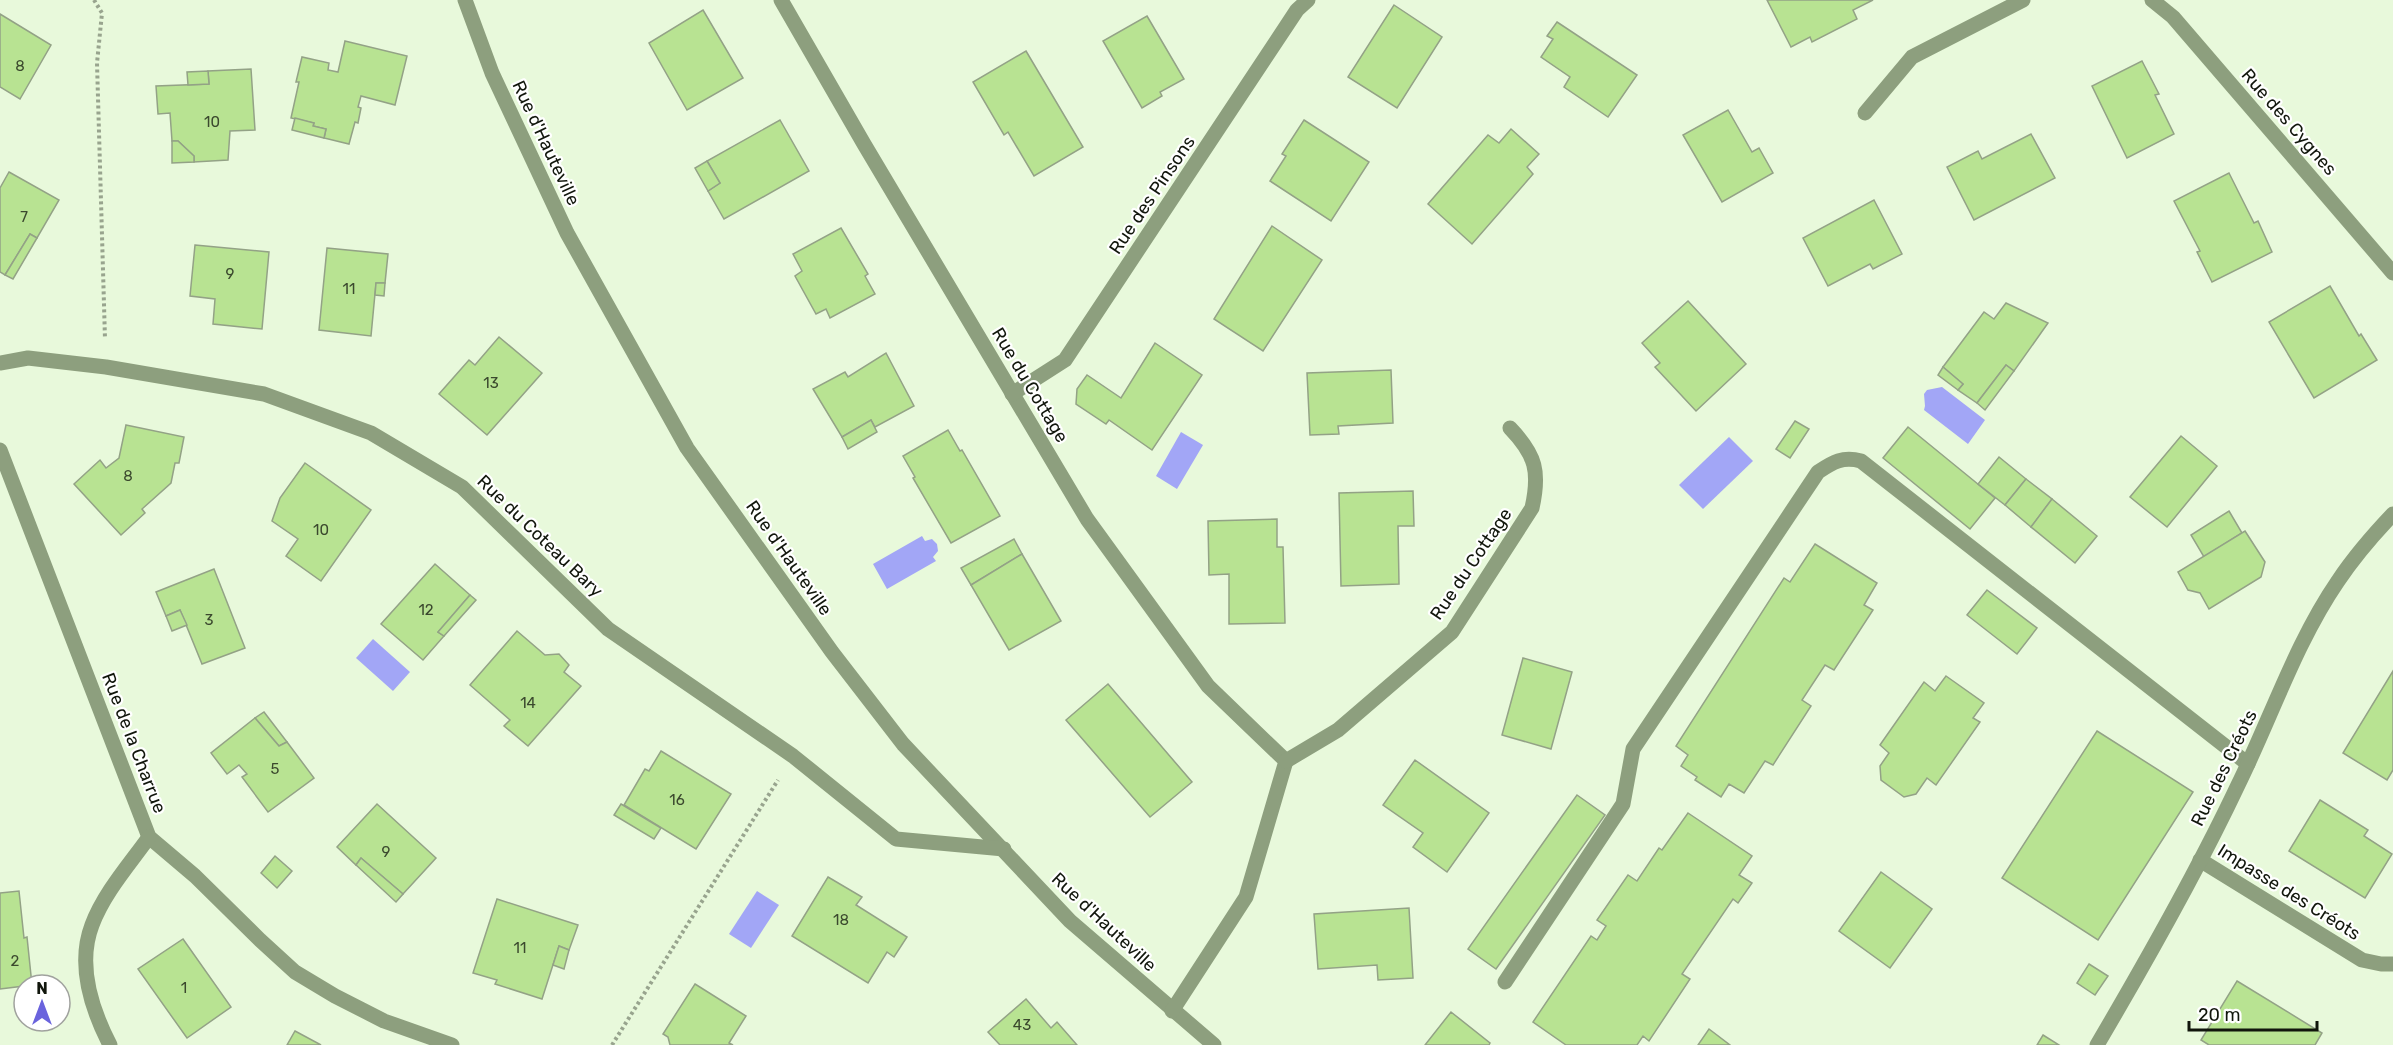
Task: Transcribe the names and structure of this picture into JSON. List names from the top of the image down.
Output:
{
  "streets": {
    "street": [
      "Rue des Cygnes",
      "Rue d'Hauteville",
      "Rue des Pinsons",
      "Rue du Cottage",
      "Rue du Coteau Bary",
      "Rue de la Charrue",
      "Rue des Créots",
      "Impasse des Créots"
    ]
  },
  "crossings": [
    ["Rue d'Hauteville", "Rue du Coteau Bary"],
    ["Rue des Pinsons", "Rue du Cottage"],
    ["Rue des Créots", "Impasse des Créots"]
  ],
  "house_numbers": [
    "8",
    "10",
    "7",
    "9",
    "11",
    "13",
    "8",
    "10",
    "12",
    "3",
    "14",
    "5",
    "16",
    "9",
    "18",
    "11",
    "2",
    "1",
    "43"
  ],
  "scale_bar": "20 m",
  "north": "top"
}
